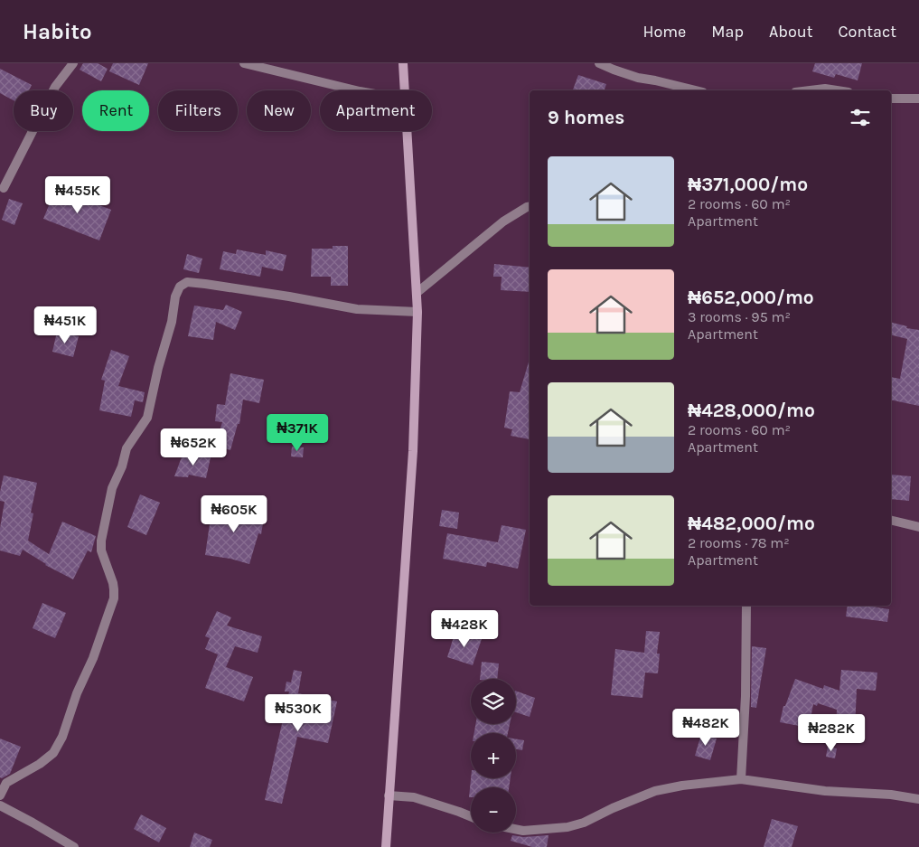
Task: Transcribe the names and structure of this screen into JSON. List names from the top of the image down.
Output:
{
  "page": {
    "header": "Habito",
    "nav": [
      "Home",
      "Map",
      "About",
      "Contact"
    ],
    "chip": [
      "Buy",
      "Rent",
      "Filters",
      "New",
      "Apartment"
    ],
    "heading": "9 homes",
    "list": [
      {
        "name": "₦371,000/mo",
        "note": "2 rooms · 60 m² · Apartment"
      },
      {
        "name": "₦652,000/mo",
        "note": "3 rooms · 95 m² · Apartment"
      },
      {
        "name": "₦428,000/mo",
        "note": "2 rooms · 60 m² · Apartment"
      },
      {
        "name": "₦482,000/mo",
        "note": "2 rooms · 78 m² · Apartment"
      }
    ],
    "price": [
      "₦455K",
      "₦451K",
      "₦371K",
      "₦652K",
      "₦605K",
      "₦428K",
      "₦530K",
      "₦482K",
      "₦282K"
    ],
    "map_buttons": ["+", "−"]
  }
}
